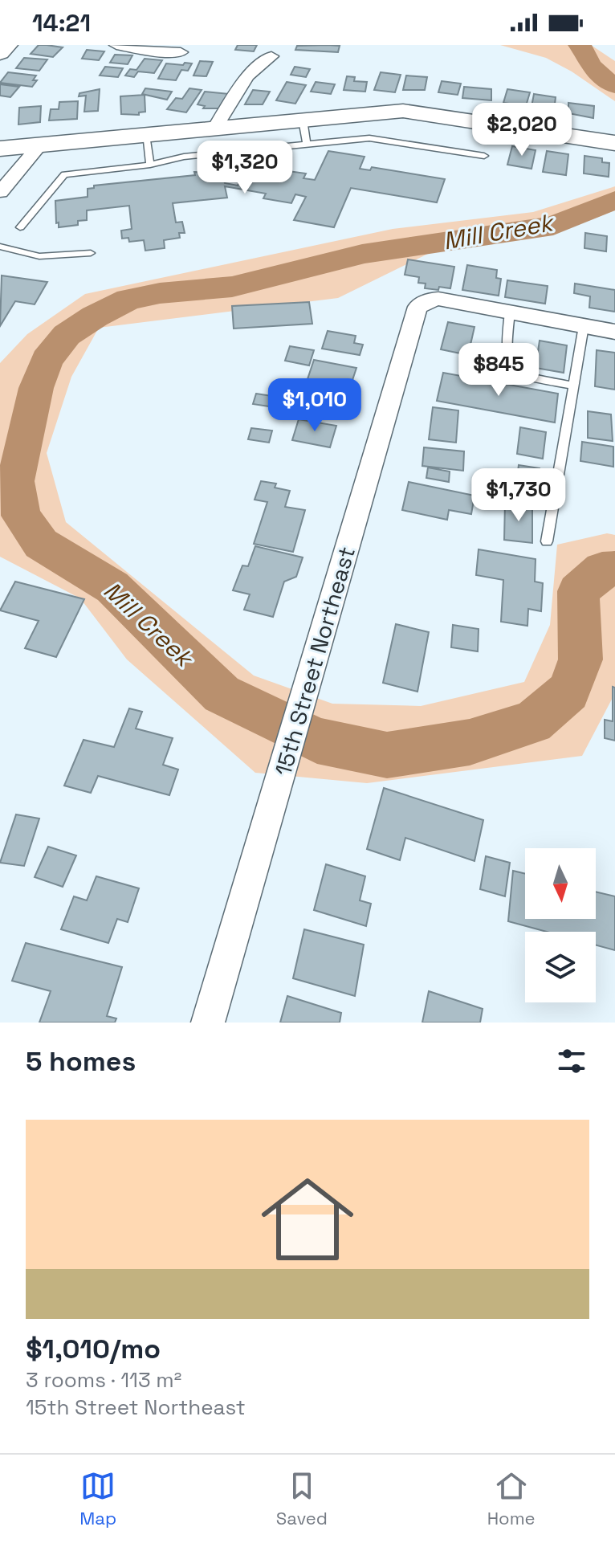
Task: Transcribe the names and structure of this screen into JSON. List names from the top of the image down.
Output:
{
  "streets": {
    "street": ["15th Street Northeast"]
  },
  "water": ["Mill Creek"],
  "north": "bottom",
  "page": {
    "status": "14:21",
    "price": [
      "$2,020",
      "$1,320",
      "$845",
      "$1,010",
      "$1,730"
    ],
    "heading": "5 homes",
    "list": [
      {
        "name": "$1,010/mo",
        "note": "3 rooms · 113 m² · 15th Street Northeast"
      }
    ],
    "tabs": ["Map", "Saved", "Home"]
  }
}
